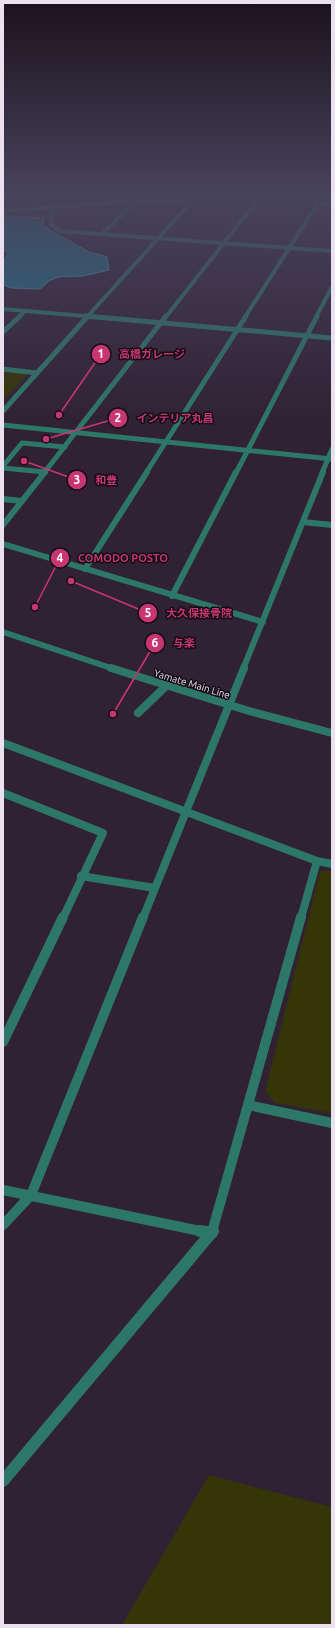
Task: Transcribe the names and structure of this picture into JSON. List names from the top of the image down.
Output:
{
  "streets": {
    "street": ["Yamate Main Line"]
  },
  "places": [
    "高橋ガレージ",
    "インテリア丸昌",
    "和豊",
    "大久保接骨院",
    "COMODO POSTO",
    "与楽"
  ]
}
